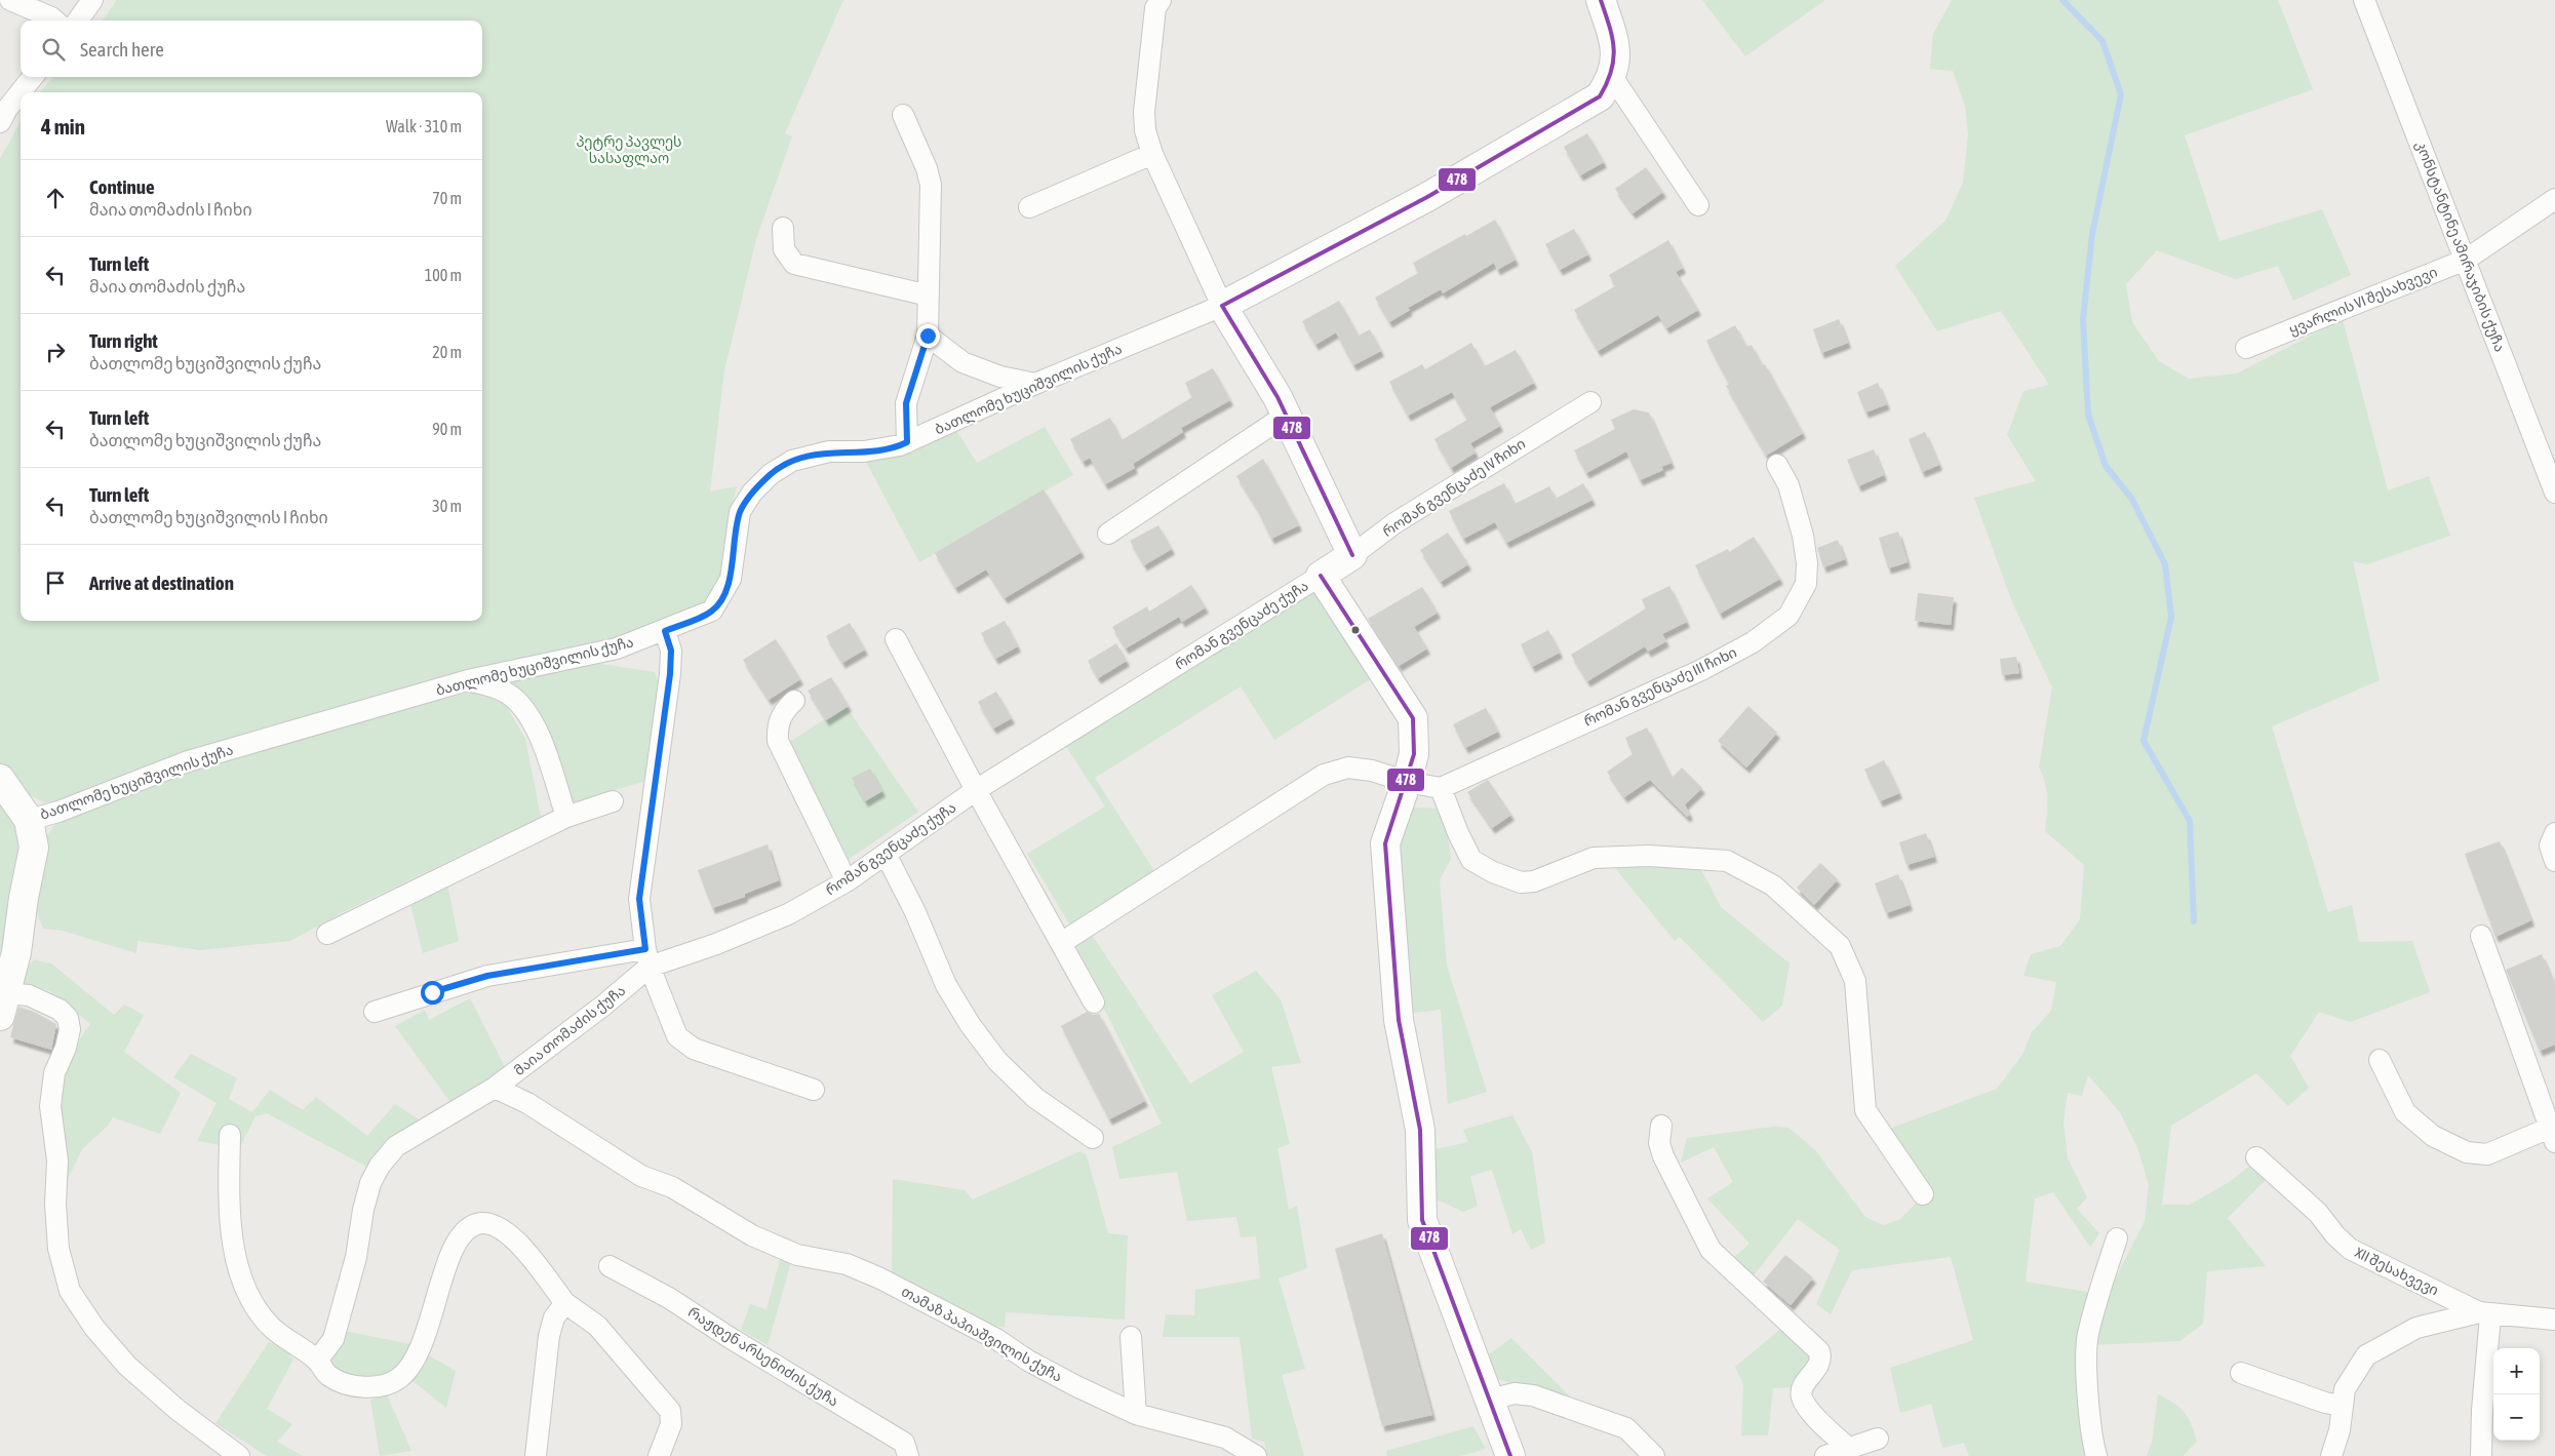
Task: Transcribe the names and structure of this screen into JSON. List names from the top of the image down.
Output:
{
  "streets": {
    "street": [
      "კონსტანტინე ამირაჯიბის ქუჩა",
      "ყვარლის VI შესახვევი",
      "ბათლომე ხუციშვილის ქუჩა",
      "რომან გვენცაძე IV ჩიხი",
      "რომან გვენცაძე ქუჩა",
      "რომან გვენცაძე III ჩიხი",
      "მაია თომაძის ქუჩა",
      "XII შესახვევი",
      "თამაზ პაპიაშვილის ქუჩა",
      "რაჟდენ არსენიძის ქუჩა"
    ]
  },
  "crossings": [
    ["კონსტანტინე ამირაჯიბის ქუჩა", "ყვარლის VI შესახვევი"],
    ["რომან გვენცაძე IV ჩიხი", "რომან გვენცაძე ქუჩა"],
    ["რომან გვენცაძე ქუჩა", "მაია თომაძის ქუჩა"],
    ["მაია თომაძის ქუჩა", "თამაზ პაპიაშვილის ქუჩა"]
  ],
  "parks": ["პეტრე პავლეს სასაფლაო"],
  "lines": ["transit line 478"],
  "page": {
    "search": "Search here",
    "heading": ["4 min", "Walk · 310 m"],
    "list": [
      ["Continue", "მაია თომაძის I ჩიხი", "70 m"],
      ["Turn left", "მაია თომაძის ქუჩა", "100 m"],
      ["Turn right", "ბათლომე ხუციშვილის ქუჩა", "20 m"],
      ["Turn left", "ბათლომე ხუციშვილის ქუჩა", "90 m"],
      ["Turn left", "ბათლომე ხუციშვილის I ჩიხი", "30 m"],
      "Arrive at destination"
    ],
    "map_buttons": ["+", "−"]
  }
}
